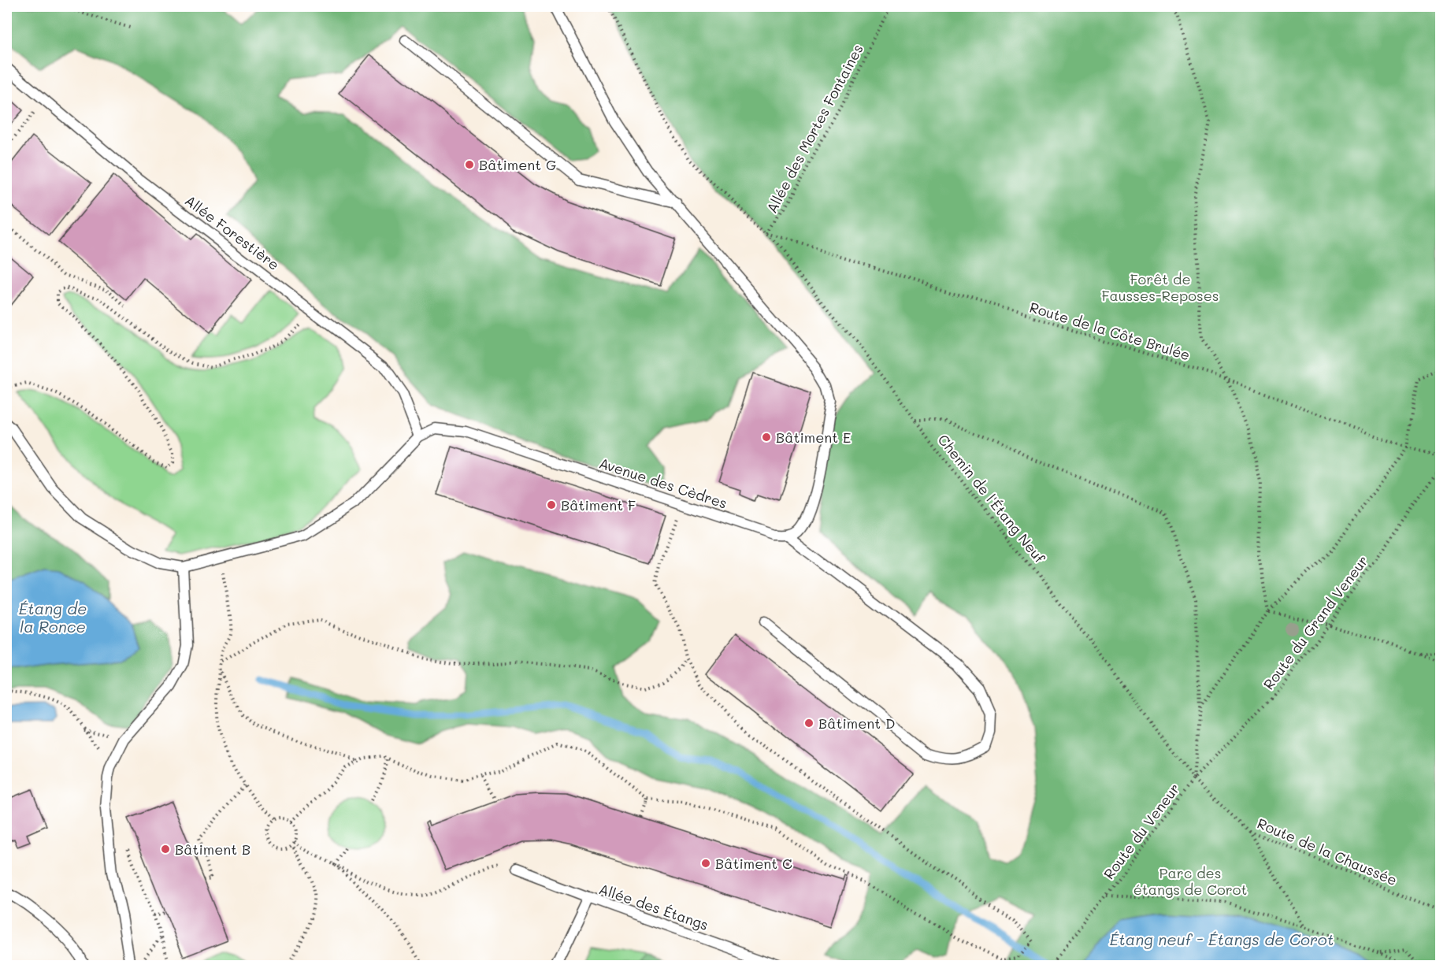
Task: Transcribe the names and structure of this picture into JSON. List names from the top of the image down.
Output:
{
  "streets": {
    "lane": ["Allée Forestière", "Avenue des Cèdres", "Allée des Étangs"],
    "path": [
      "Allée des Mortes Fontaines",
      "Route de la Côte Brulée",
      "Chemin de l'Étang Neuf",
      "Route du Grand Veneur",
      "Route du Veneur",
      "Route de la Chaussée"
    ]
  },
  "crossings": [
    ["Allée des Mortes Fontaines", "Route de la Côte Brulée"],
    ["Allée des Mortes Fontaines", "Chemin de l'Étang Neuf"],
    ["Allée Forestière", "Avenue des Cèdres"],
    ["Route de la Côte Brulée", "Chemin de l'Étang Neuf"],
    ["Chemin de l'Étang Neuf", "Route du Grand Veneur"],
    ["Chemin de l'Étang Neuf", "Route du Veneur"],
    ["Chemin de l'Étang Neuf", "Route de la Chaussée"],
    ["Route du Grand Veneur", "Route du Veneur"],
    ["Route du Grand Veneur", "Route de la Chaussée"],
    ["Route du Veneur", "Route de la Chaussée"]
  ],
  "water": ["Étang de la Ronce", "Étang neuf - Étangs de Corot"],
  "parks": ["Forêt de Fausses-Reposes", "Parc des étangs de Corot"],
  "places": [
    "Bâtiment G",
    "Bâtiment E",
    "Bâtiment F",
    "Bâtiment D",
    "Bâtiment B",
    "Bâtiment C"
  ]
}
